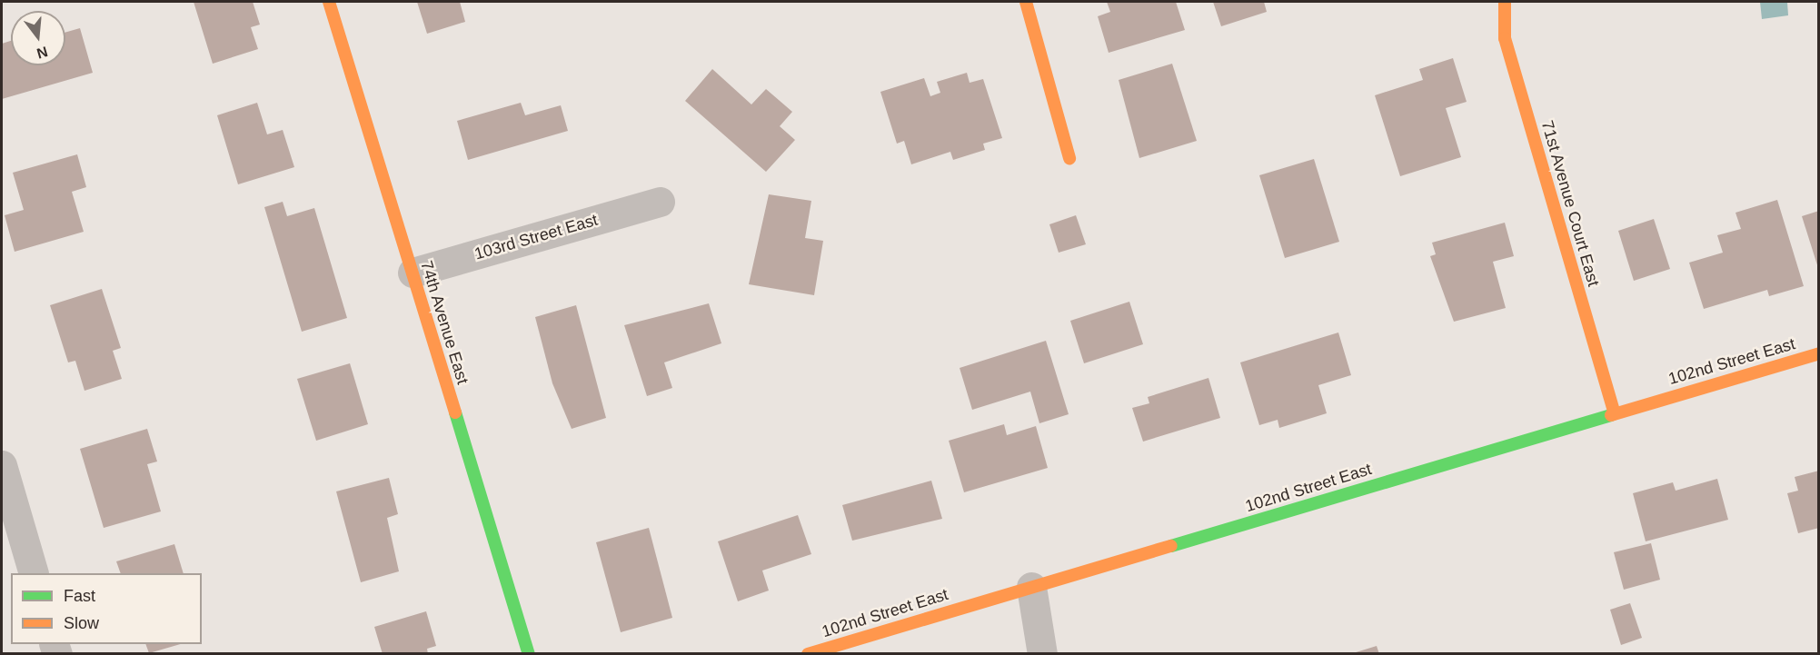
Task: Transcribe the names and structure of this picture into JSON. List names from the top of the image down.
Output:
{
  "streets": {
    "street": [
      "71st Avenue Court East",
      "103rd Street East",
      "74th Avenue East",
      "102nd Street East"
    ]
  },
  "crossings": [
    ["71st Avenue Court East", "102nd Street East"],
    ["103rd Street East", "74th Avenue East"]
  ],
  "legend": ["Fast", "Slow"],
  "north": "bottom"
}
